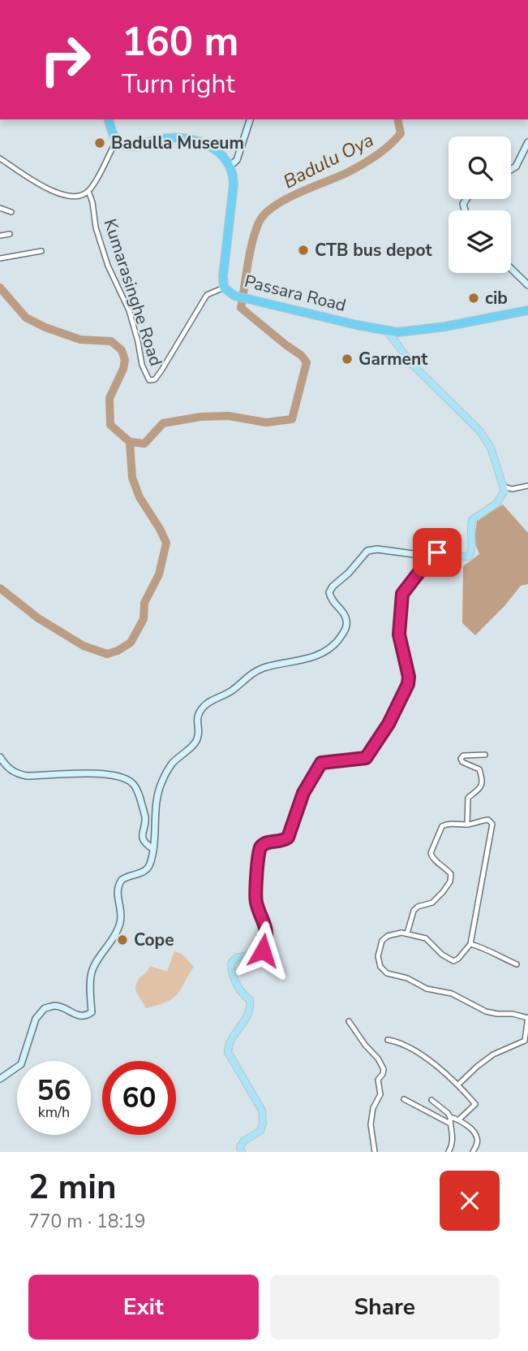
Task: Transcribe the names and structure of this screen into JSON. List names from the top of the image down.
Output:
{
  "streets": {
    "highway": ["Passara Road"],
    "street": ["Kumarasinghe Road"]
  },
  "crossings": [
    ["Kumarasinghe Road", "Passara Road"]
  ],
  "water": ["Badulu Oya"],
  "places": [
    "Badulla Museum",
    "CTB bus depot",
    "cib",
    "Garment",
    "Cope"
  ],
  "page": {
    "turn": ["160 m", "Turn right"],
    "speed": "56 km/h",
    "limit": "60",
    "heading": ["2 min", "770 m · 18:19"],
    "buttons": ["Exit", "Share"]
  }
}
